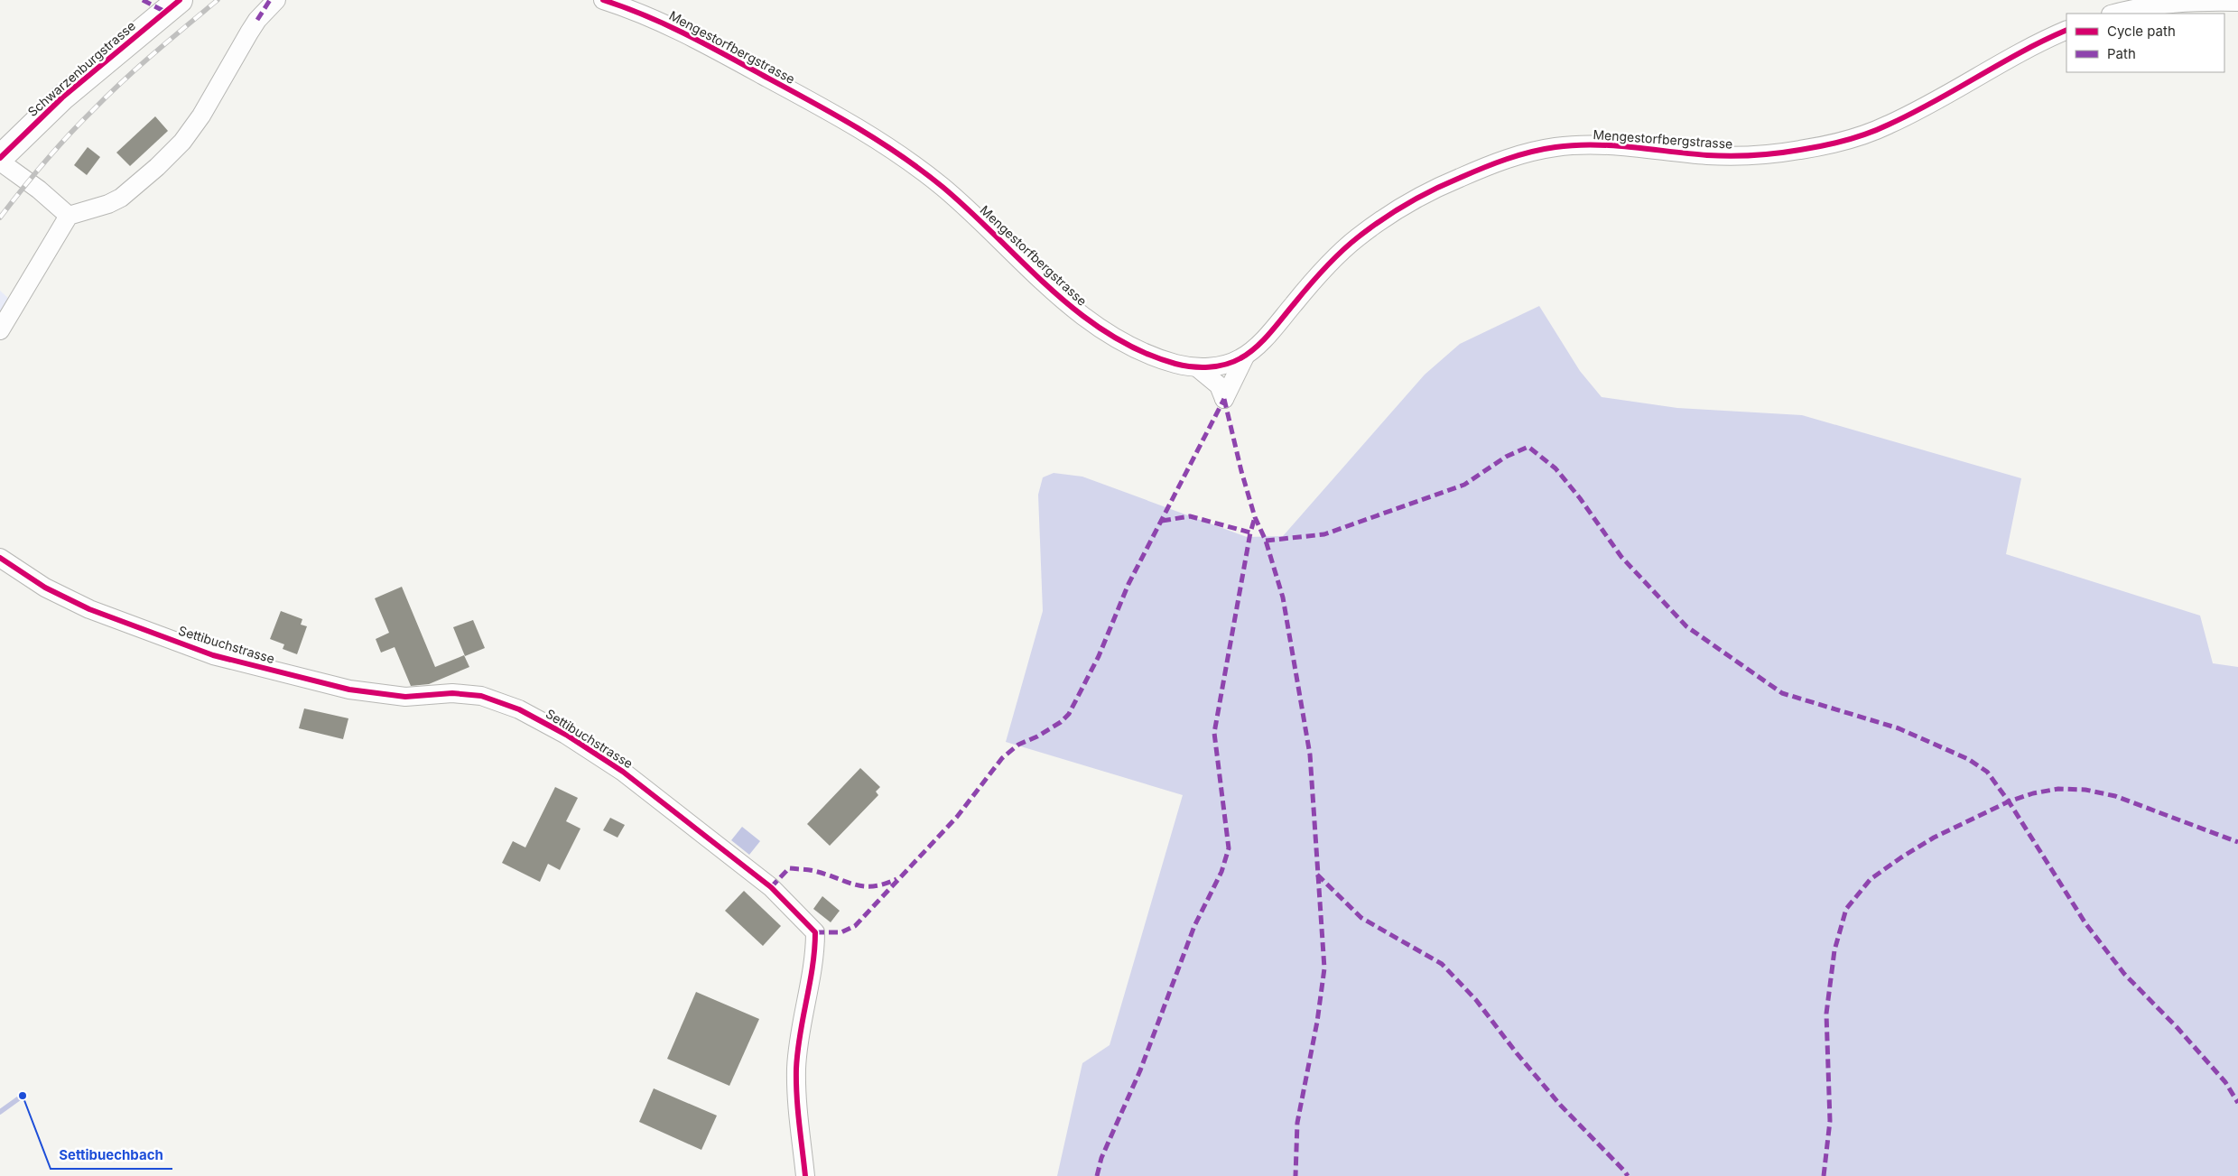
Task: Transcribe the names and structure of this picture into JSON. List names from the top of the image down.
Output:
{
  "streets": {
    "main road": ["Schwarzenburgstrasse"],
    "street": ["Mengestorfbergstrasse", "Settibuchstrasse"]
  },
  "places": ["Settibuechbach"],
  "legend": ["Cycle path", "Path"]
}
